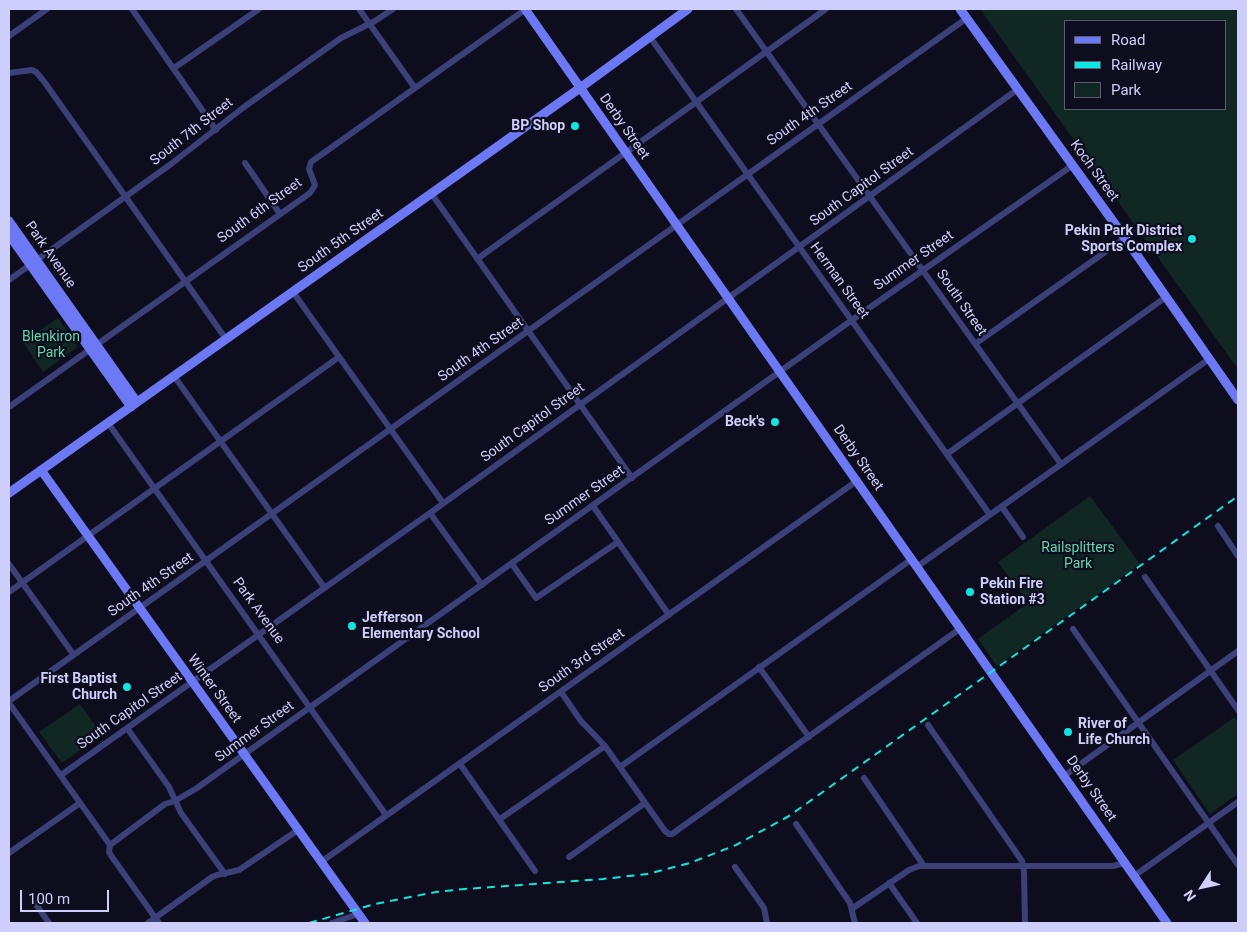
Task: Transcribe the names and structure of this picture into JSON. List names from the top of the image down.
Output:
{
  "streets": {
    "street": [
      "South 4th Street",
      "Derby Street",
      "South 7th Street",
      "Koch Street",
      "South Capitol Street",
      "South 6th Street",
      "South 5th Street",
      "Park Avenue",
      "Summer Street",
      "Herman Street",
      "South Street",
      "South 3rd Street",
      "Winter Street"
    ]
  },
  "crossings": [
    ["South 4th Street", "Derby Street"],
    ["South 4th Street", "Koch Street"],
    ["South 4th Street", "Park Avenue"],
    ["South 4th Street", "Herman Street"],
    ["South 4th Street", "South Street"],
    ["South 4th Street", "Winter Street"],
    ["Derby Street", "South Capitol Street"],
    ["Derby Street", "South 6th Street"],
    ["Derby Street", "South 5th Street"],
    ["Derby Street", "Summer Street"],
    ["Derby Street", "South 3rd Street"],
    ["South 7th Street", "Park Avenue"],
    ["Koch Street", "South Capitol Street"],
    ["Koch Street", "Summer Street"],
    ["South Capitol Street", "Park Avenue"],
    ["South Capitol Street", "Herman Street"],
    ["South Capitol Street", "South Street"],
    ["South Capitol Street", "Winter Street"],
    ["South 6th Street", "Park Avenue"],
    ["South 5th Street", "Park Avenue"],
    ["South 5th Street", "Herman Street"],
    ["South 5th Street", "Winter Street"],
    ["Park Avenue", "Summer Street"],
    ["Park Avenue", "South 3rd Street"],
    ["Summer Street", "Herman Street"],
    ["Summer Street", "South Street"],
    ["Summer Street", "Winter Street"],
    ["South 3rd Street", "Winter Street"]
  ],
  "parks": ["Blenkiron Park", "Railsplitters Park"],
  "places": [
    "BP Shop",
    "Pekin Park District Sports Complex",
    "Beck's",
    "Pekin Fire Station #3",
    "Jefferson Elementary School",
    "First Baptist Church",
    "River of Life Church"
  ],
  "legend": ["Road", "Railway", "Park"],
  "scale_bar": "100 m",
  "north": "bottom left"
}
